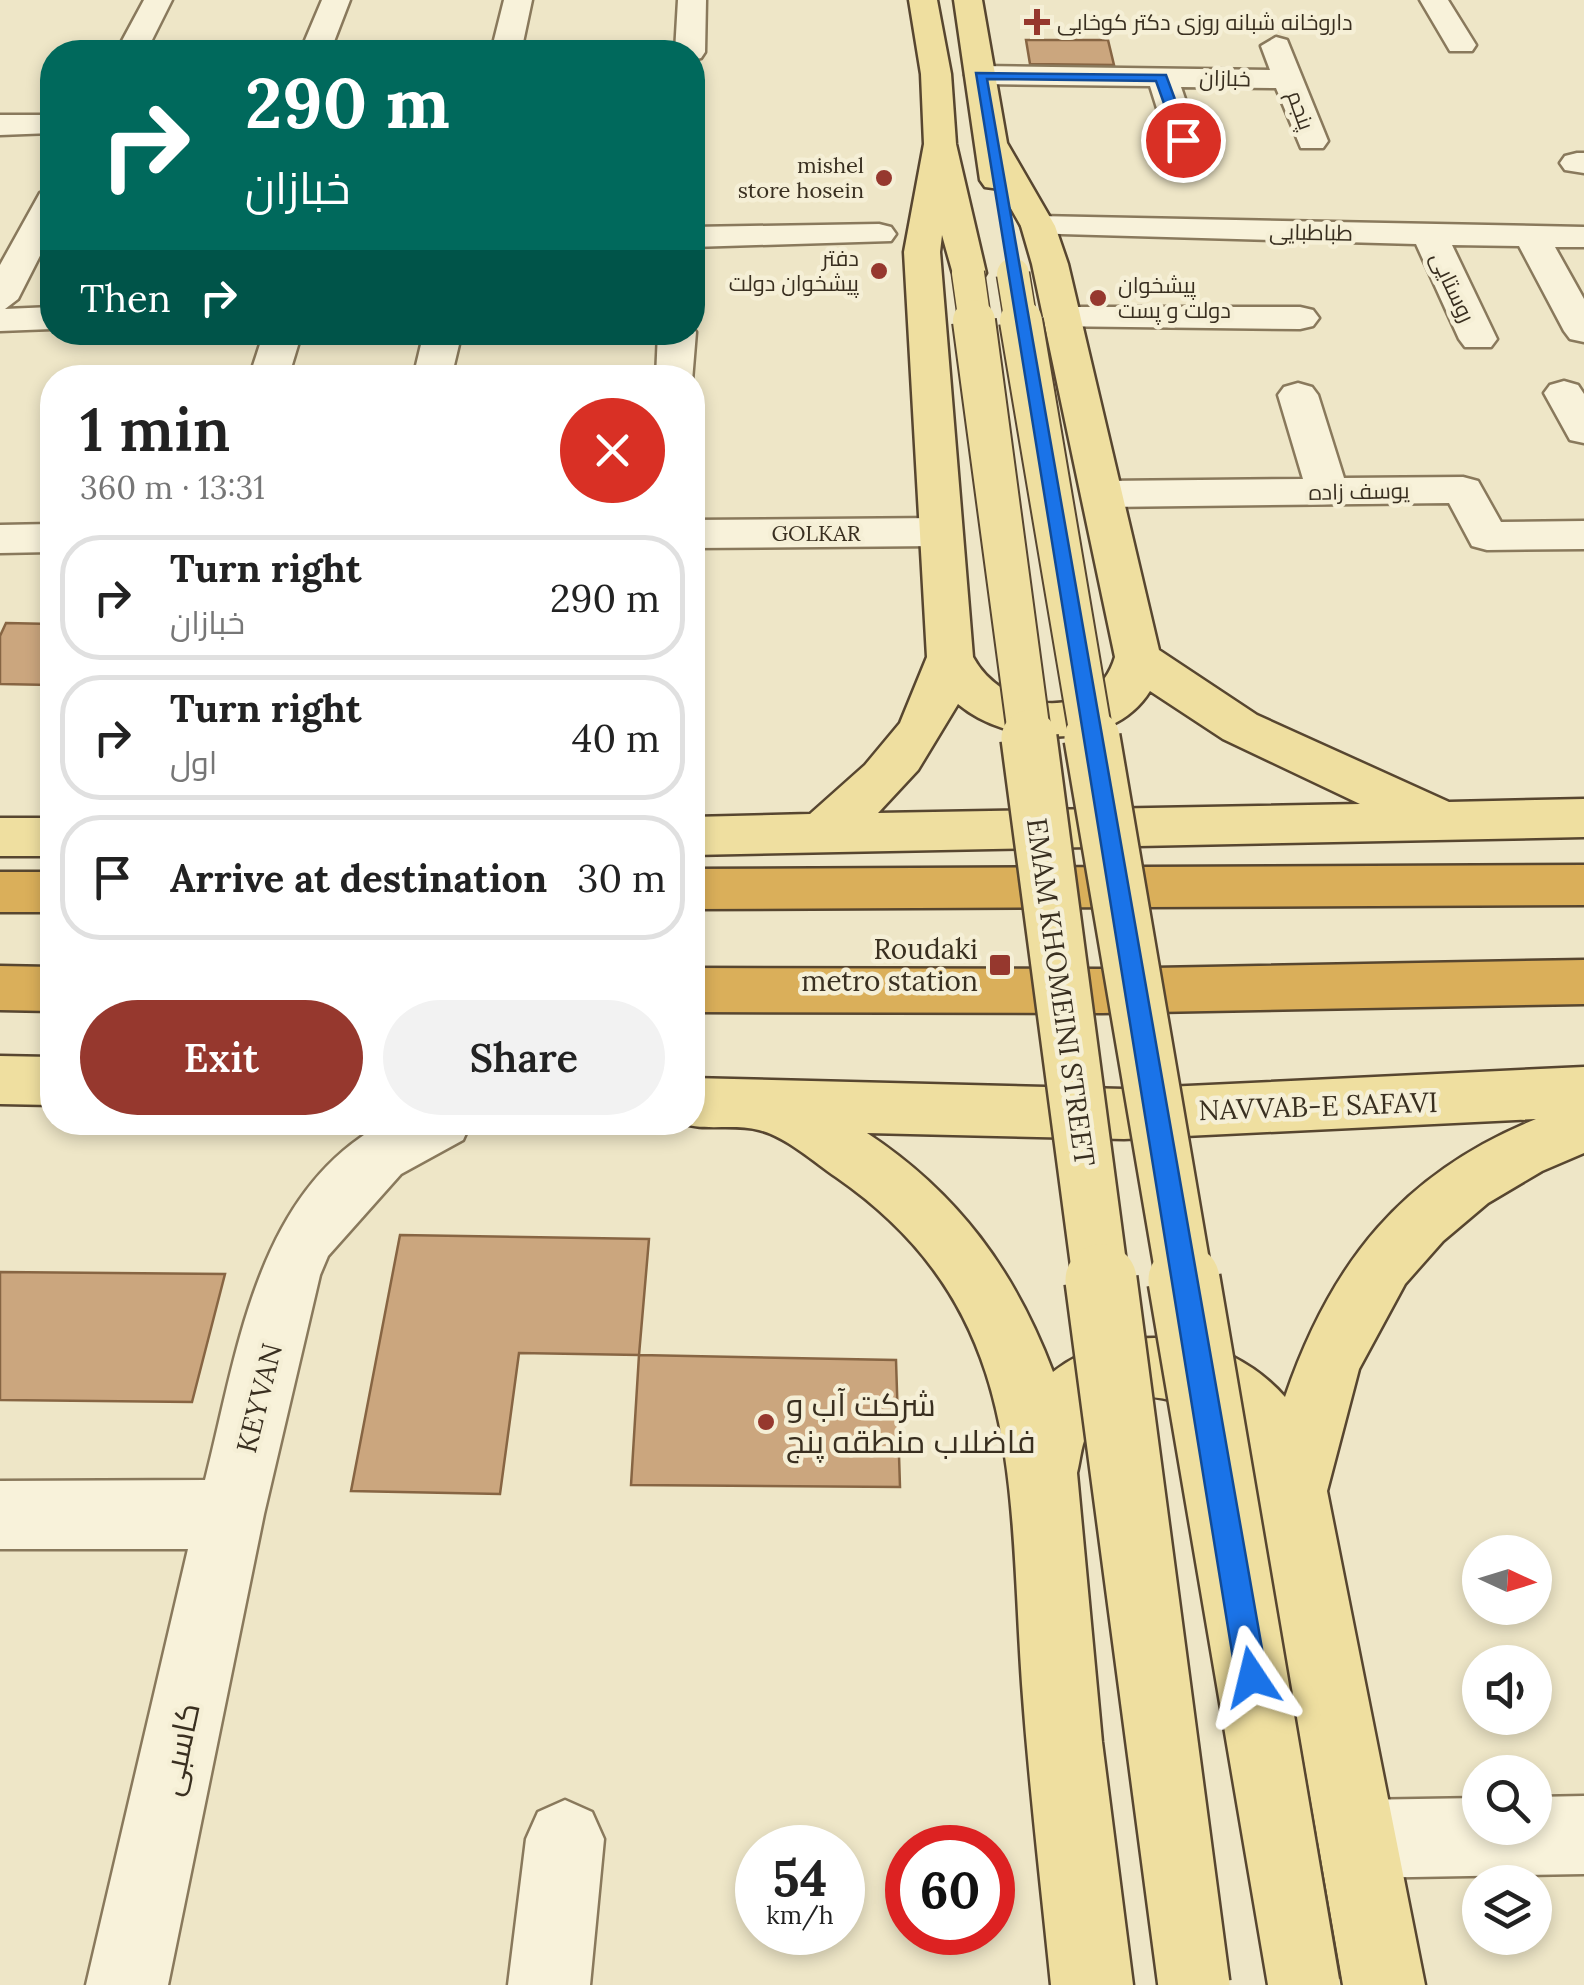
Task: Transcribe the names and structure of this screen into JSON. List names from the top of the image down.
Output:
{
  "streets": {
    "main road": ["EMAM KHOMEINI STREET", "NAVVAB-E SAFAVI"],
    "street": [
      "خبازان",
      "پنجم",
      "طباطبایی",
      "روستایی",
      "یوسف زاده",
      "GOLKAR",
      "KEYVAN",
      "کاسبی"
    ]
  },
  "crossings": [
    ["خبازان", "پنجم"],
    ["خبازان", "EMAM KHOMEINI STREET"],
    ["طباطبایی", "روستایی"],
    ["طباطبایی", "EMAM KHOMEINI STREET"],
    ["KEYVAN", "کاسبی"]
  ],
  "places": {
    "health": ["داروخانه شبانه روزی دکتر کوخابی"],
    "other": [
      "mishel store hosein",
      "دفتر پیشخوان دولت",
      "پیشخوان دولت و پست",
      "شرکت آب و فاضلاب منطقه پنج"
    ],
    "transit": ["Roudaki metro station"]
  },
  "north": "right",
  "page": {
    "turn": ["290 m", "خبازان"],
    "then": "Then",
    "heading": ["1 min", "360 m · 13:31"],
    "list": [
      {
        "name": "Turn right",
        "note": "خبازان",
        "value": "290 m"
      },
      {
        "name": "Turn right",
        "note": "اول",
        "value": "40 m"
      },
      {
        "name": "Arrive at destination",
        "value": "30 m"
      }
    ],
    "buttons": ["Exit", "Share"],
    "speed": "54 km/h",
    "limit": "60"
  }
}
